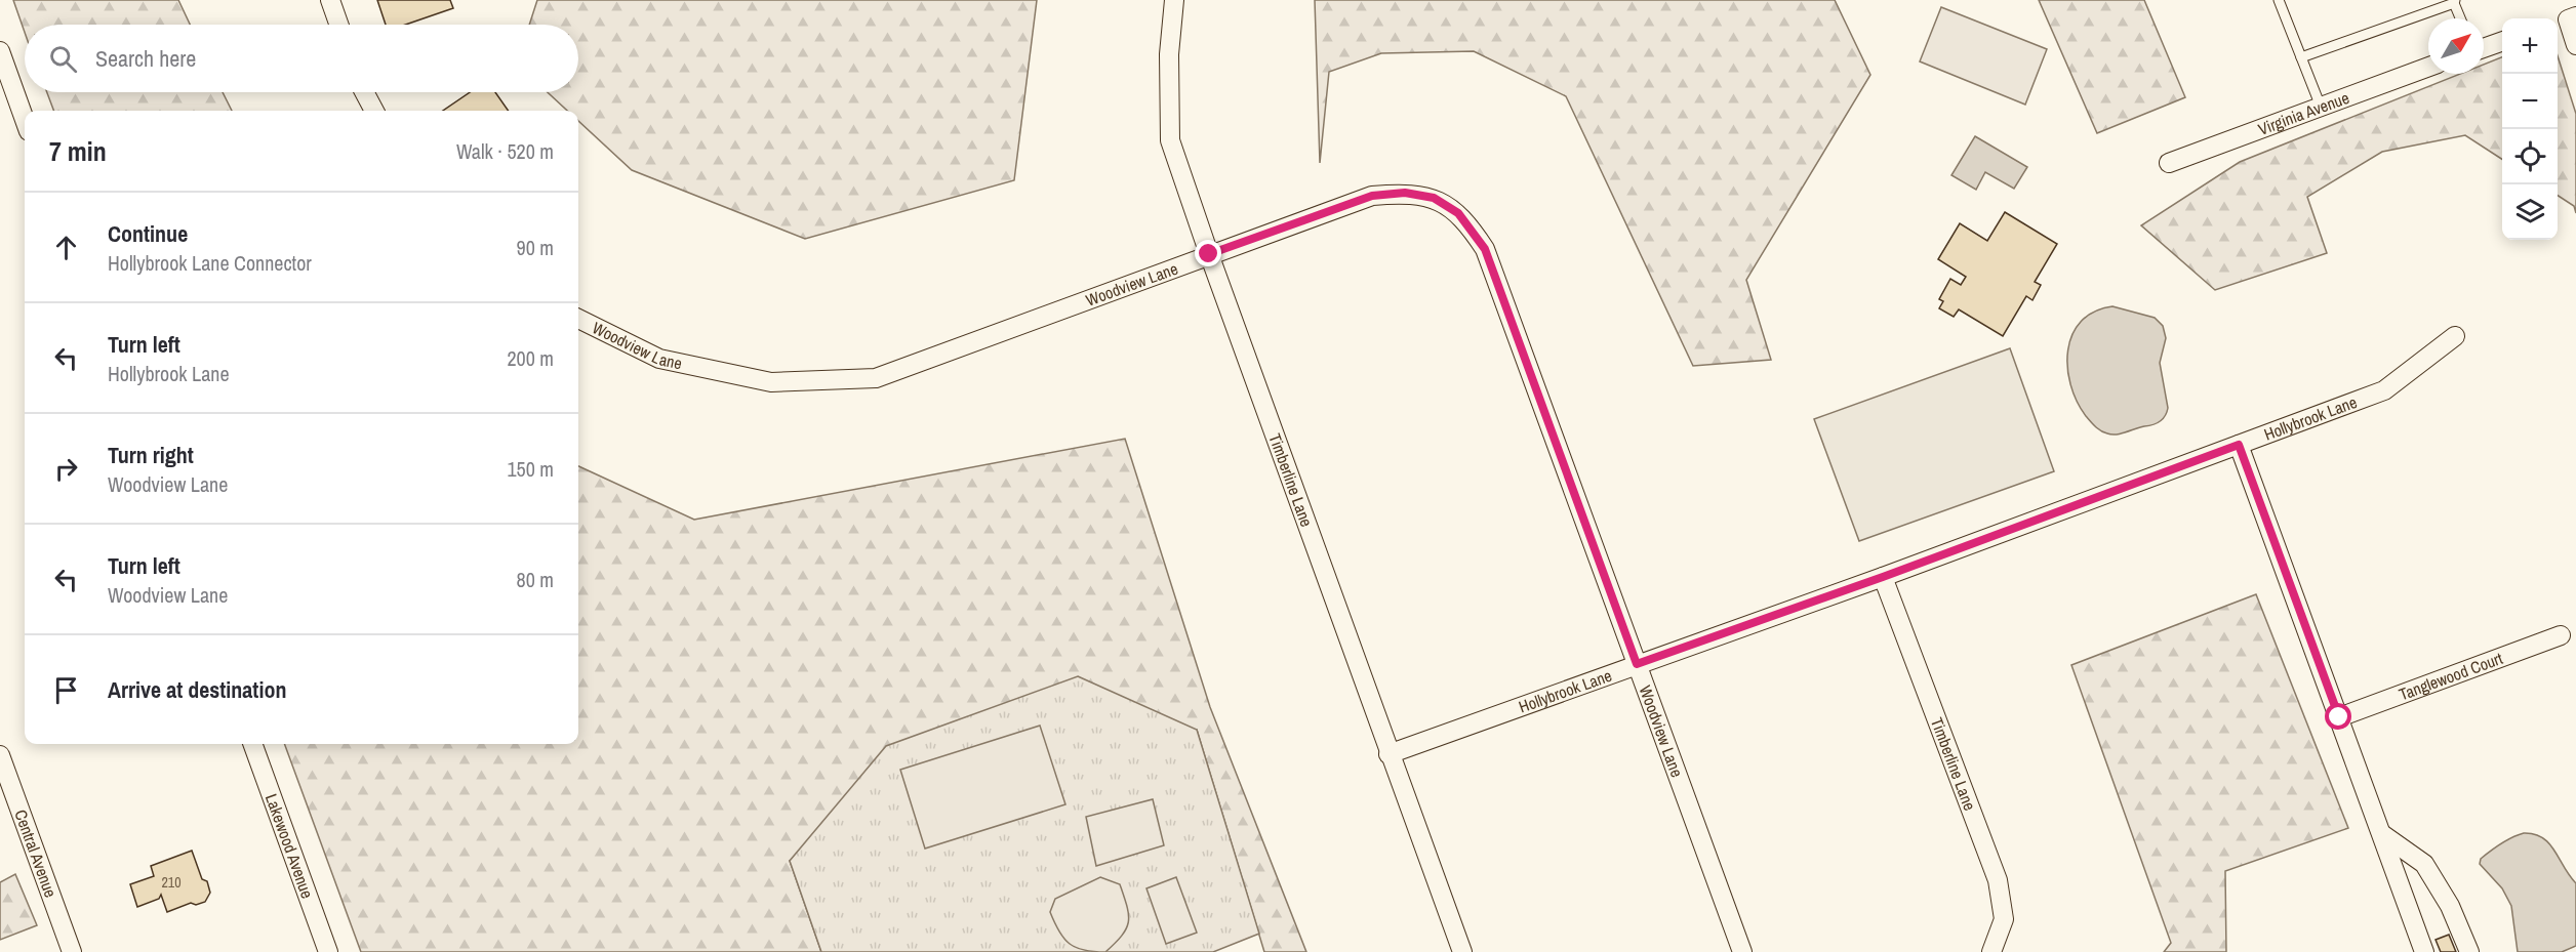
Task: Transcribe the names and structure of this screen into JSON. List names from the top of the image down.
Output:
{
  "streets": {
    "street": [
      "Virginia Avenue",
      "Woodview Lane",
      "Hollybrook Lane",
      "Timberline Lane",
      "Tanglewood Court",
      "Lakewood Avenue",
      "Central Avenue"
    ]
  },
  "crossings": [
    ["Woodview Lane", "Hollybrook Lane"],
    ["Woodview Lane", "Timberline Lane"],
    ["Hollybrook Lane", "Timberline Lane"]
  ],
  "house_numbers": ["210"],
  "north": "top right",
  "page": {
    "map_buttons": ["+", "−"],
    "search": "Search here",
    "heading": ["7 min", "Walk · 520 m"],
    "list": [
      ["Continue", "Hollybrook Lane Connector", "90 m"],
      ["Turn left", "Hollybrook Lane", "200 m"],
      ["Turn right", "Woodview Lane", "150 m"],
      ["Turn left", "Woodview Lane", "80 m"],
      "Arrive at destination"
    ]
  }
}
